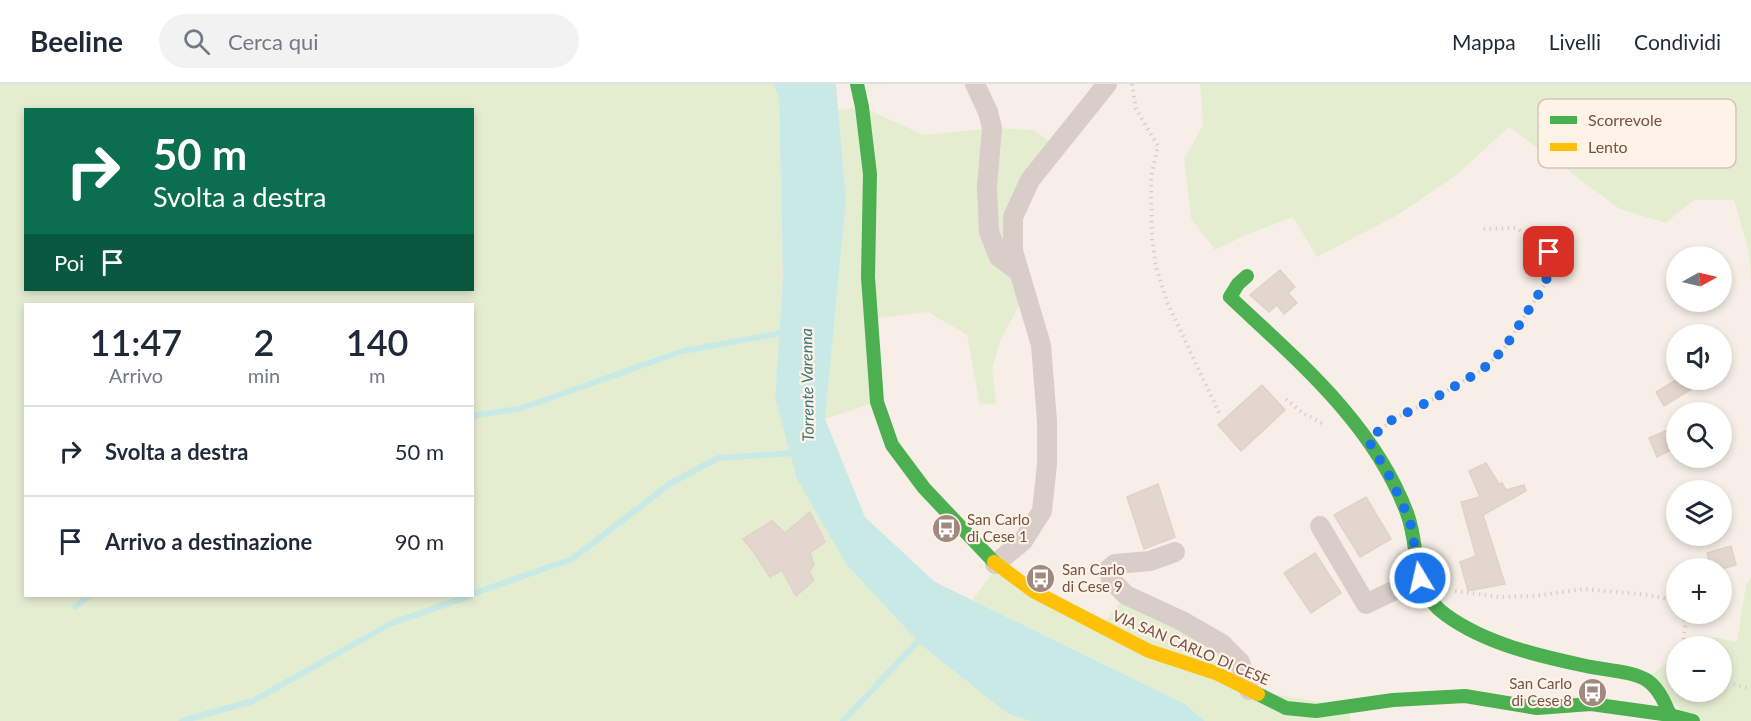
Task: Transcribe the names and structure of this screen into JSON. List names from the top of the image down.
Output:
{
  "streets": {
    "street": ["VIA SAN CARLO DI CESE"]
  },
  "water": ["Torrente Varenna"],
  "places": {
    "bus stop": ["San Carlo di Cese 1", "San Carlo di Cese 9", "San Carlo di Cese 8"]
  },
  "legend": ["Scorrevole", "Lento"],
  "north": "right",
  "page": {
    "header": "Beeline",
    "search": "Cerca qui",
    "nav": ["Mappa", "Livelli", "Condividi"],
    "turn": ["50 m", "Svolta a destra"],
    "then": "Poi",
    "map_buttons": ["+", "−"],
    "eta": [
      "11:47",
      "Arrivo",
      "2",
      "min",
      "140",
      "m"
    ],
    "list": [
      {
        "name": "Svolta a destra",
        "value": "50 m"
      },
      {
        "name": "Arrivo a destinazione",
        "value": "90 m"
      }
    ]
  }
}
